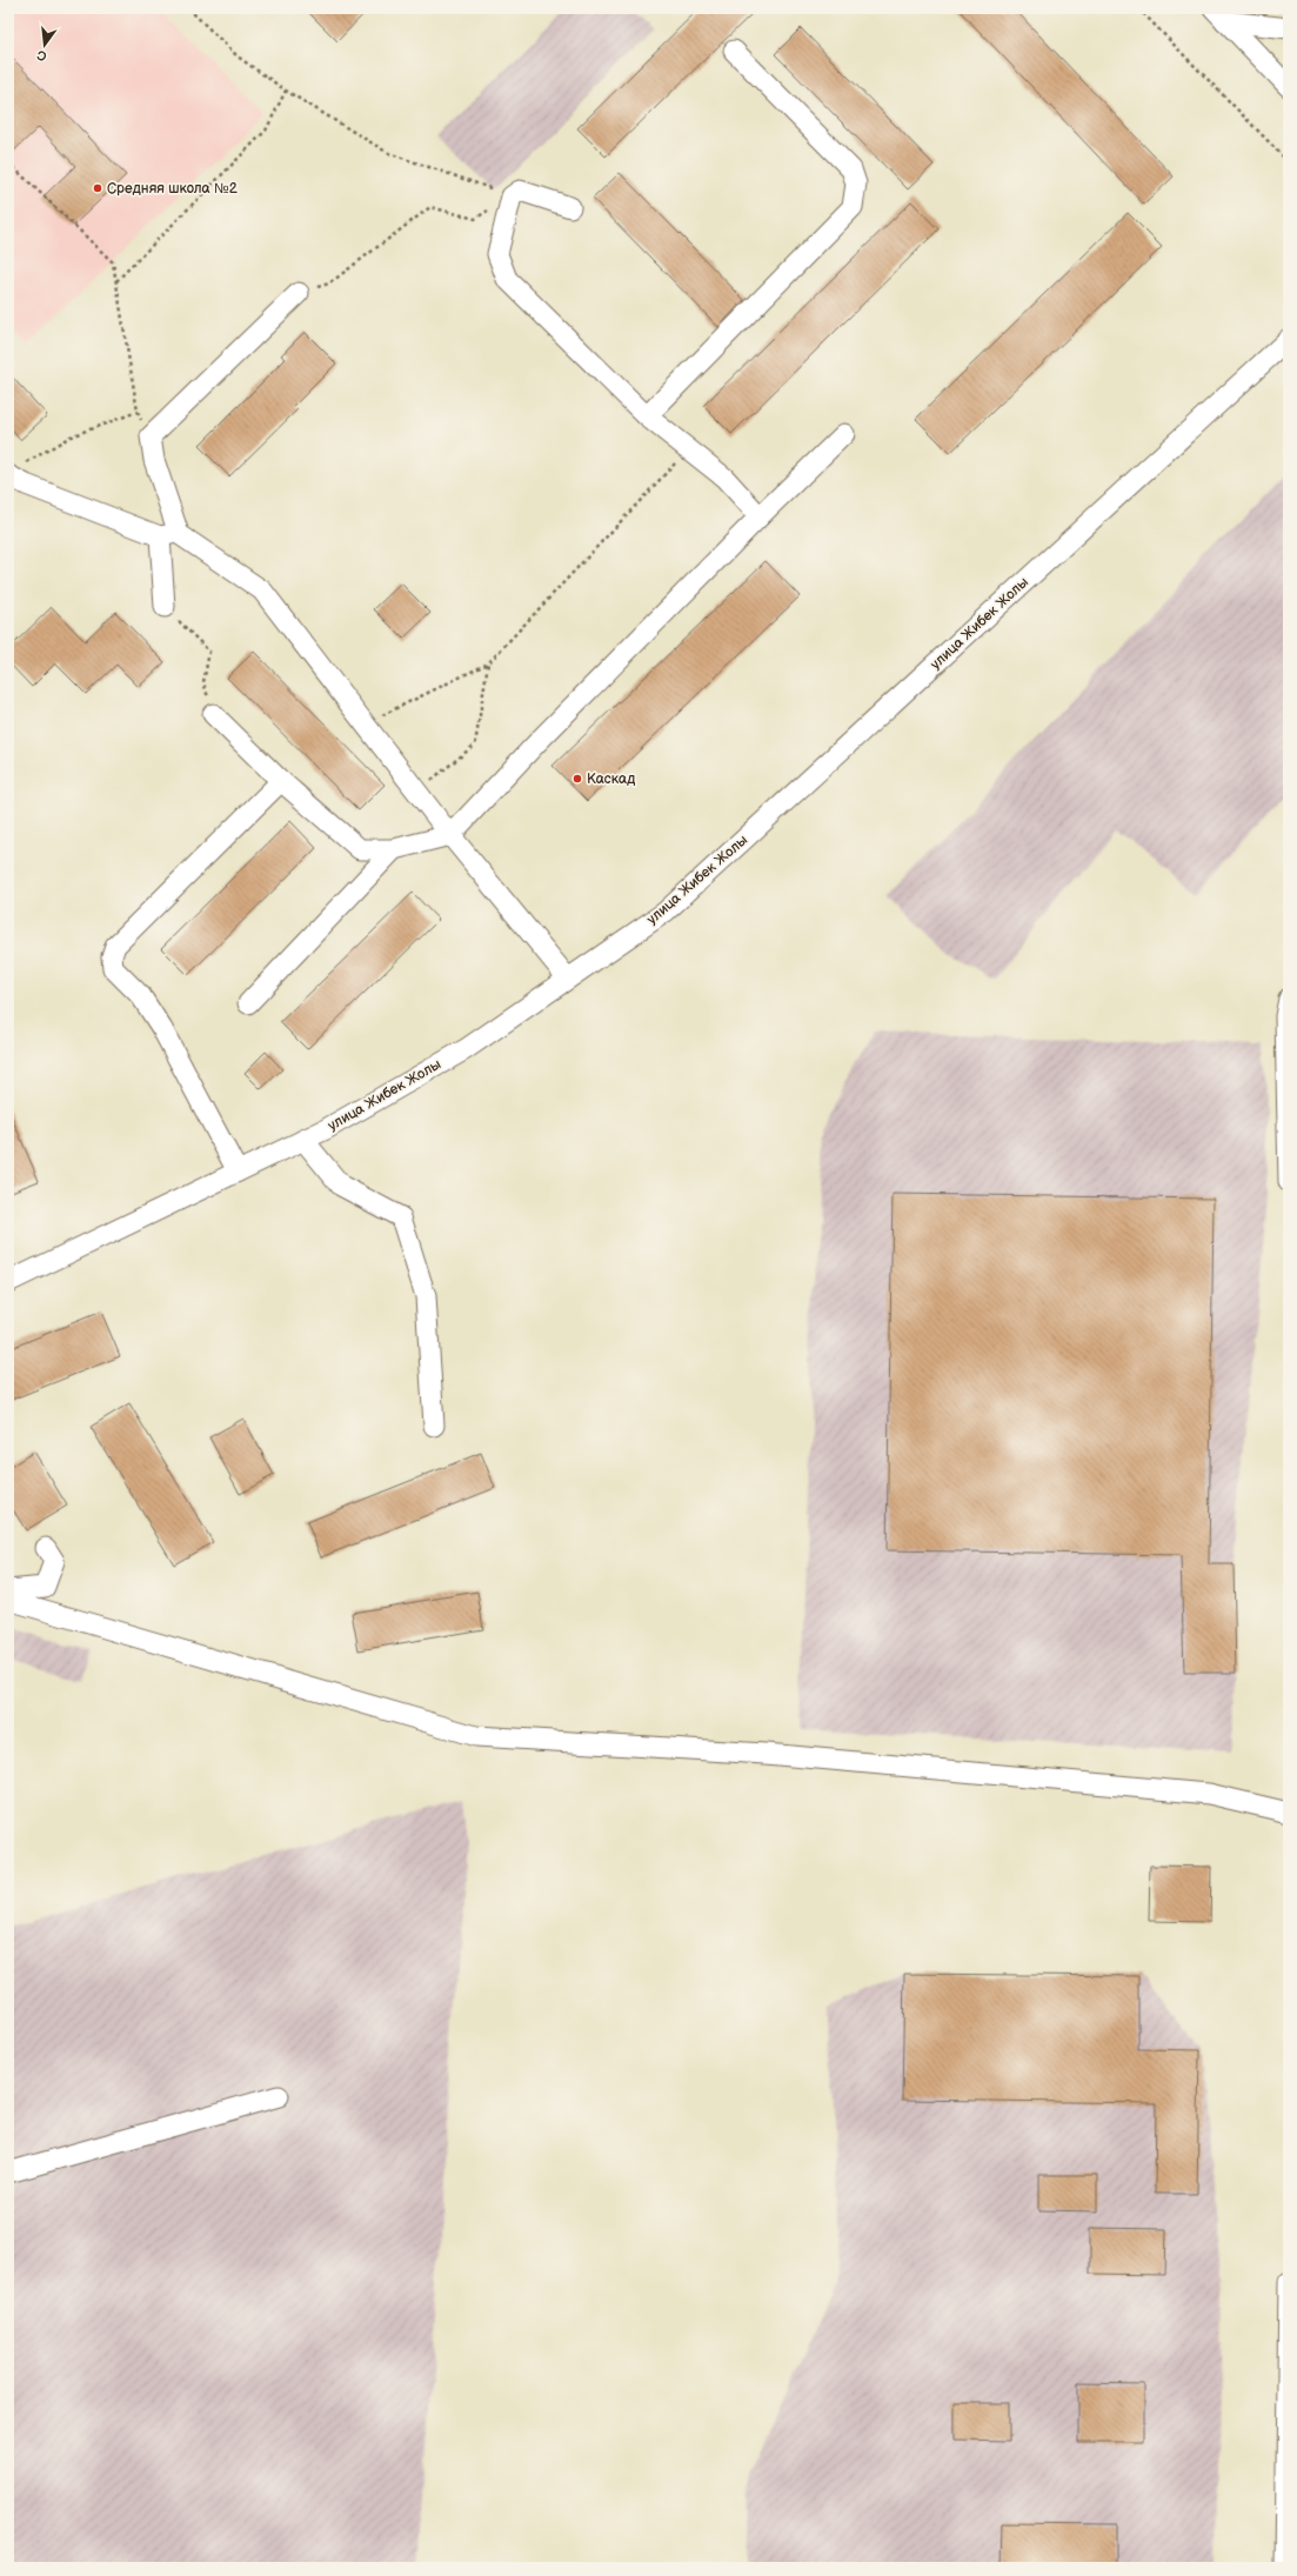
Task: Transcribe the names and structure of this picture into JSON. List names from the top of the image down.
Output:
{
  "streets": {
    "street": ["улица Жибек Жолы"]
  },
  "places": ["Средняя школа №2", "Каскад"],
  "north": "bottom"
}
